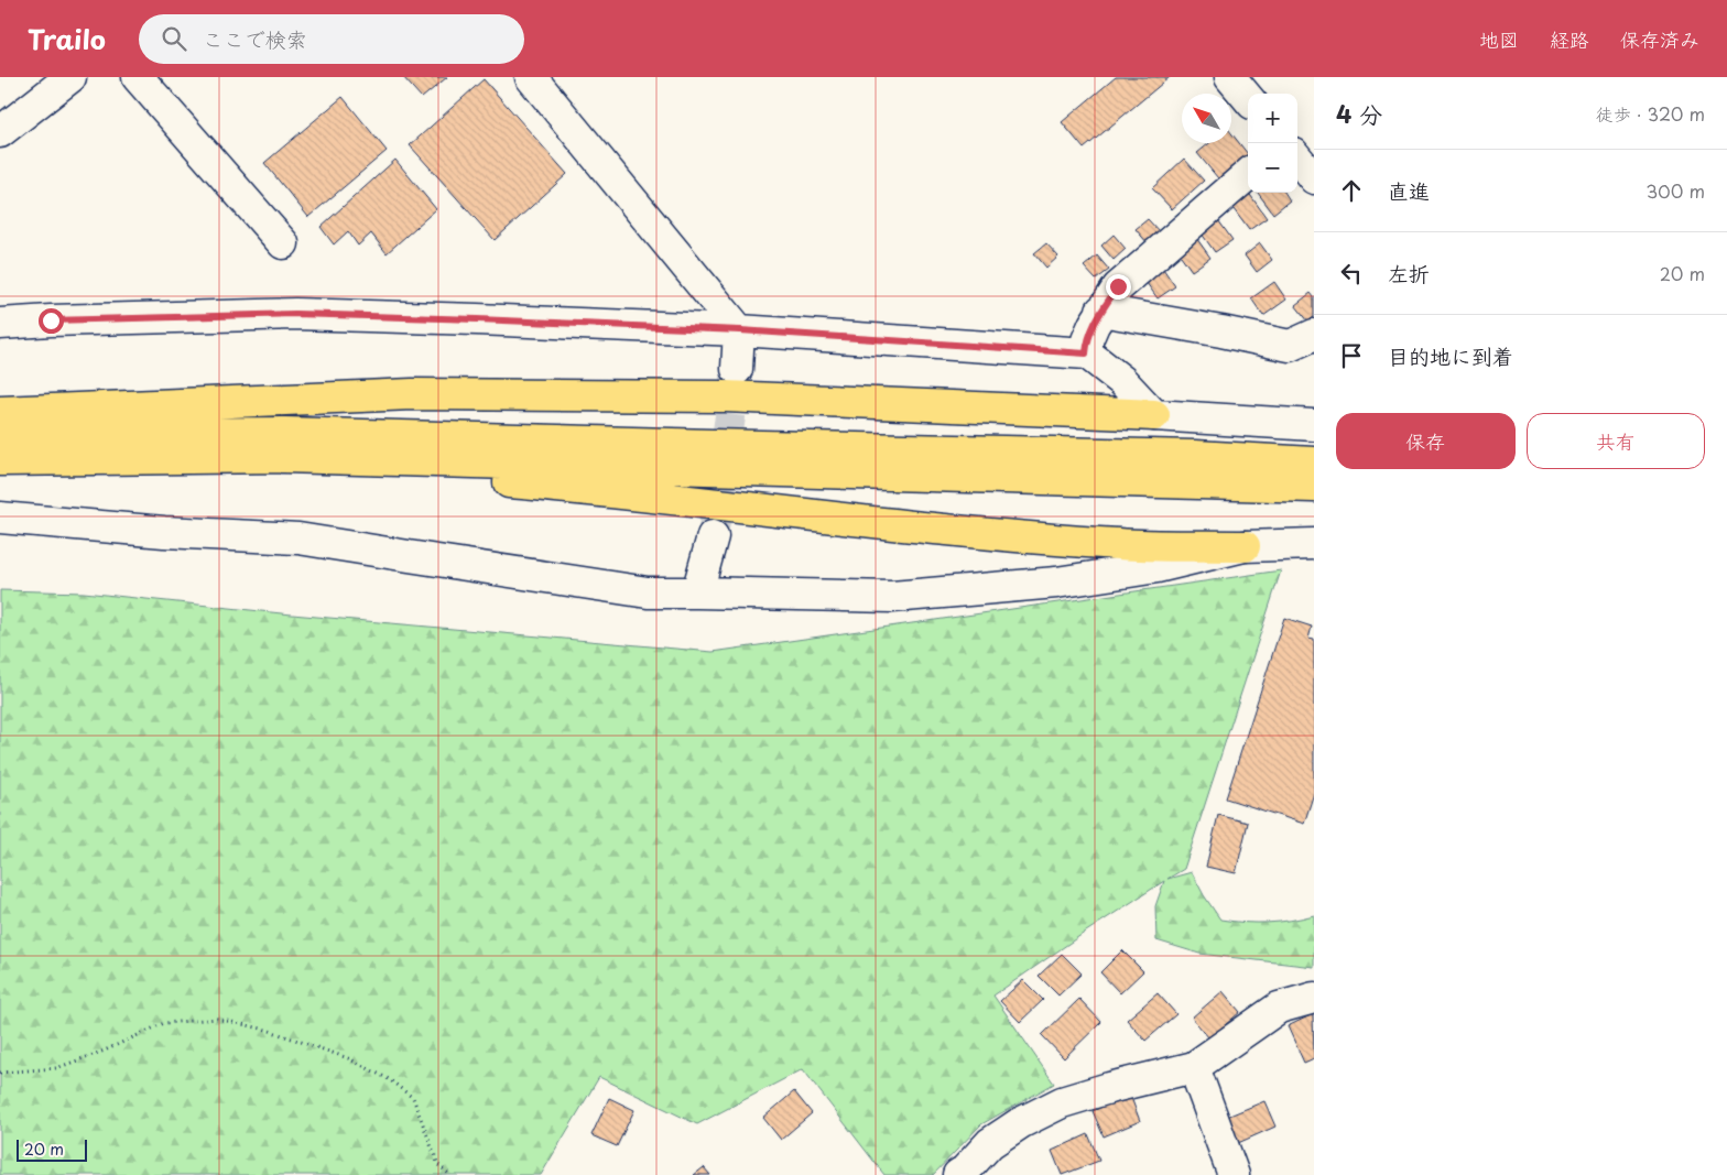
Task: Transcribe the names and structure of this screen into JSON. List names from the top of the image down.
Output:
{
  "scale_bar": "20 m",
  "north": "top left",
  "page": {
    "header": "Trailo",
    "search": "ここで検索",
    "nav": ["地図", "経路", "保存済み"],
    "heading": ["4 分", "徒歩 · 320 m"],
    "map_buttons": ["+", "−"],
    "list": [
      ["直進", "300 m"],
      ["左折", "20 m"],
      "目的地に到着"
    ],
    "buttons": ["保存", "共有"],
    "scale": "20 m"
  }
}
